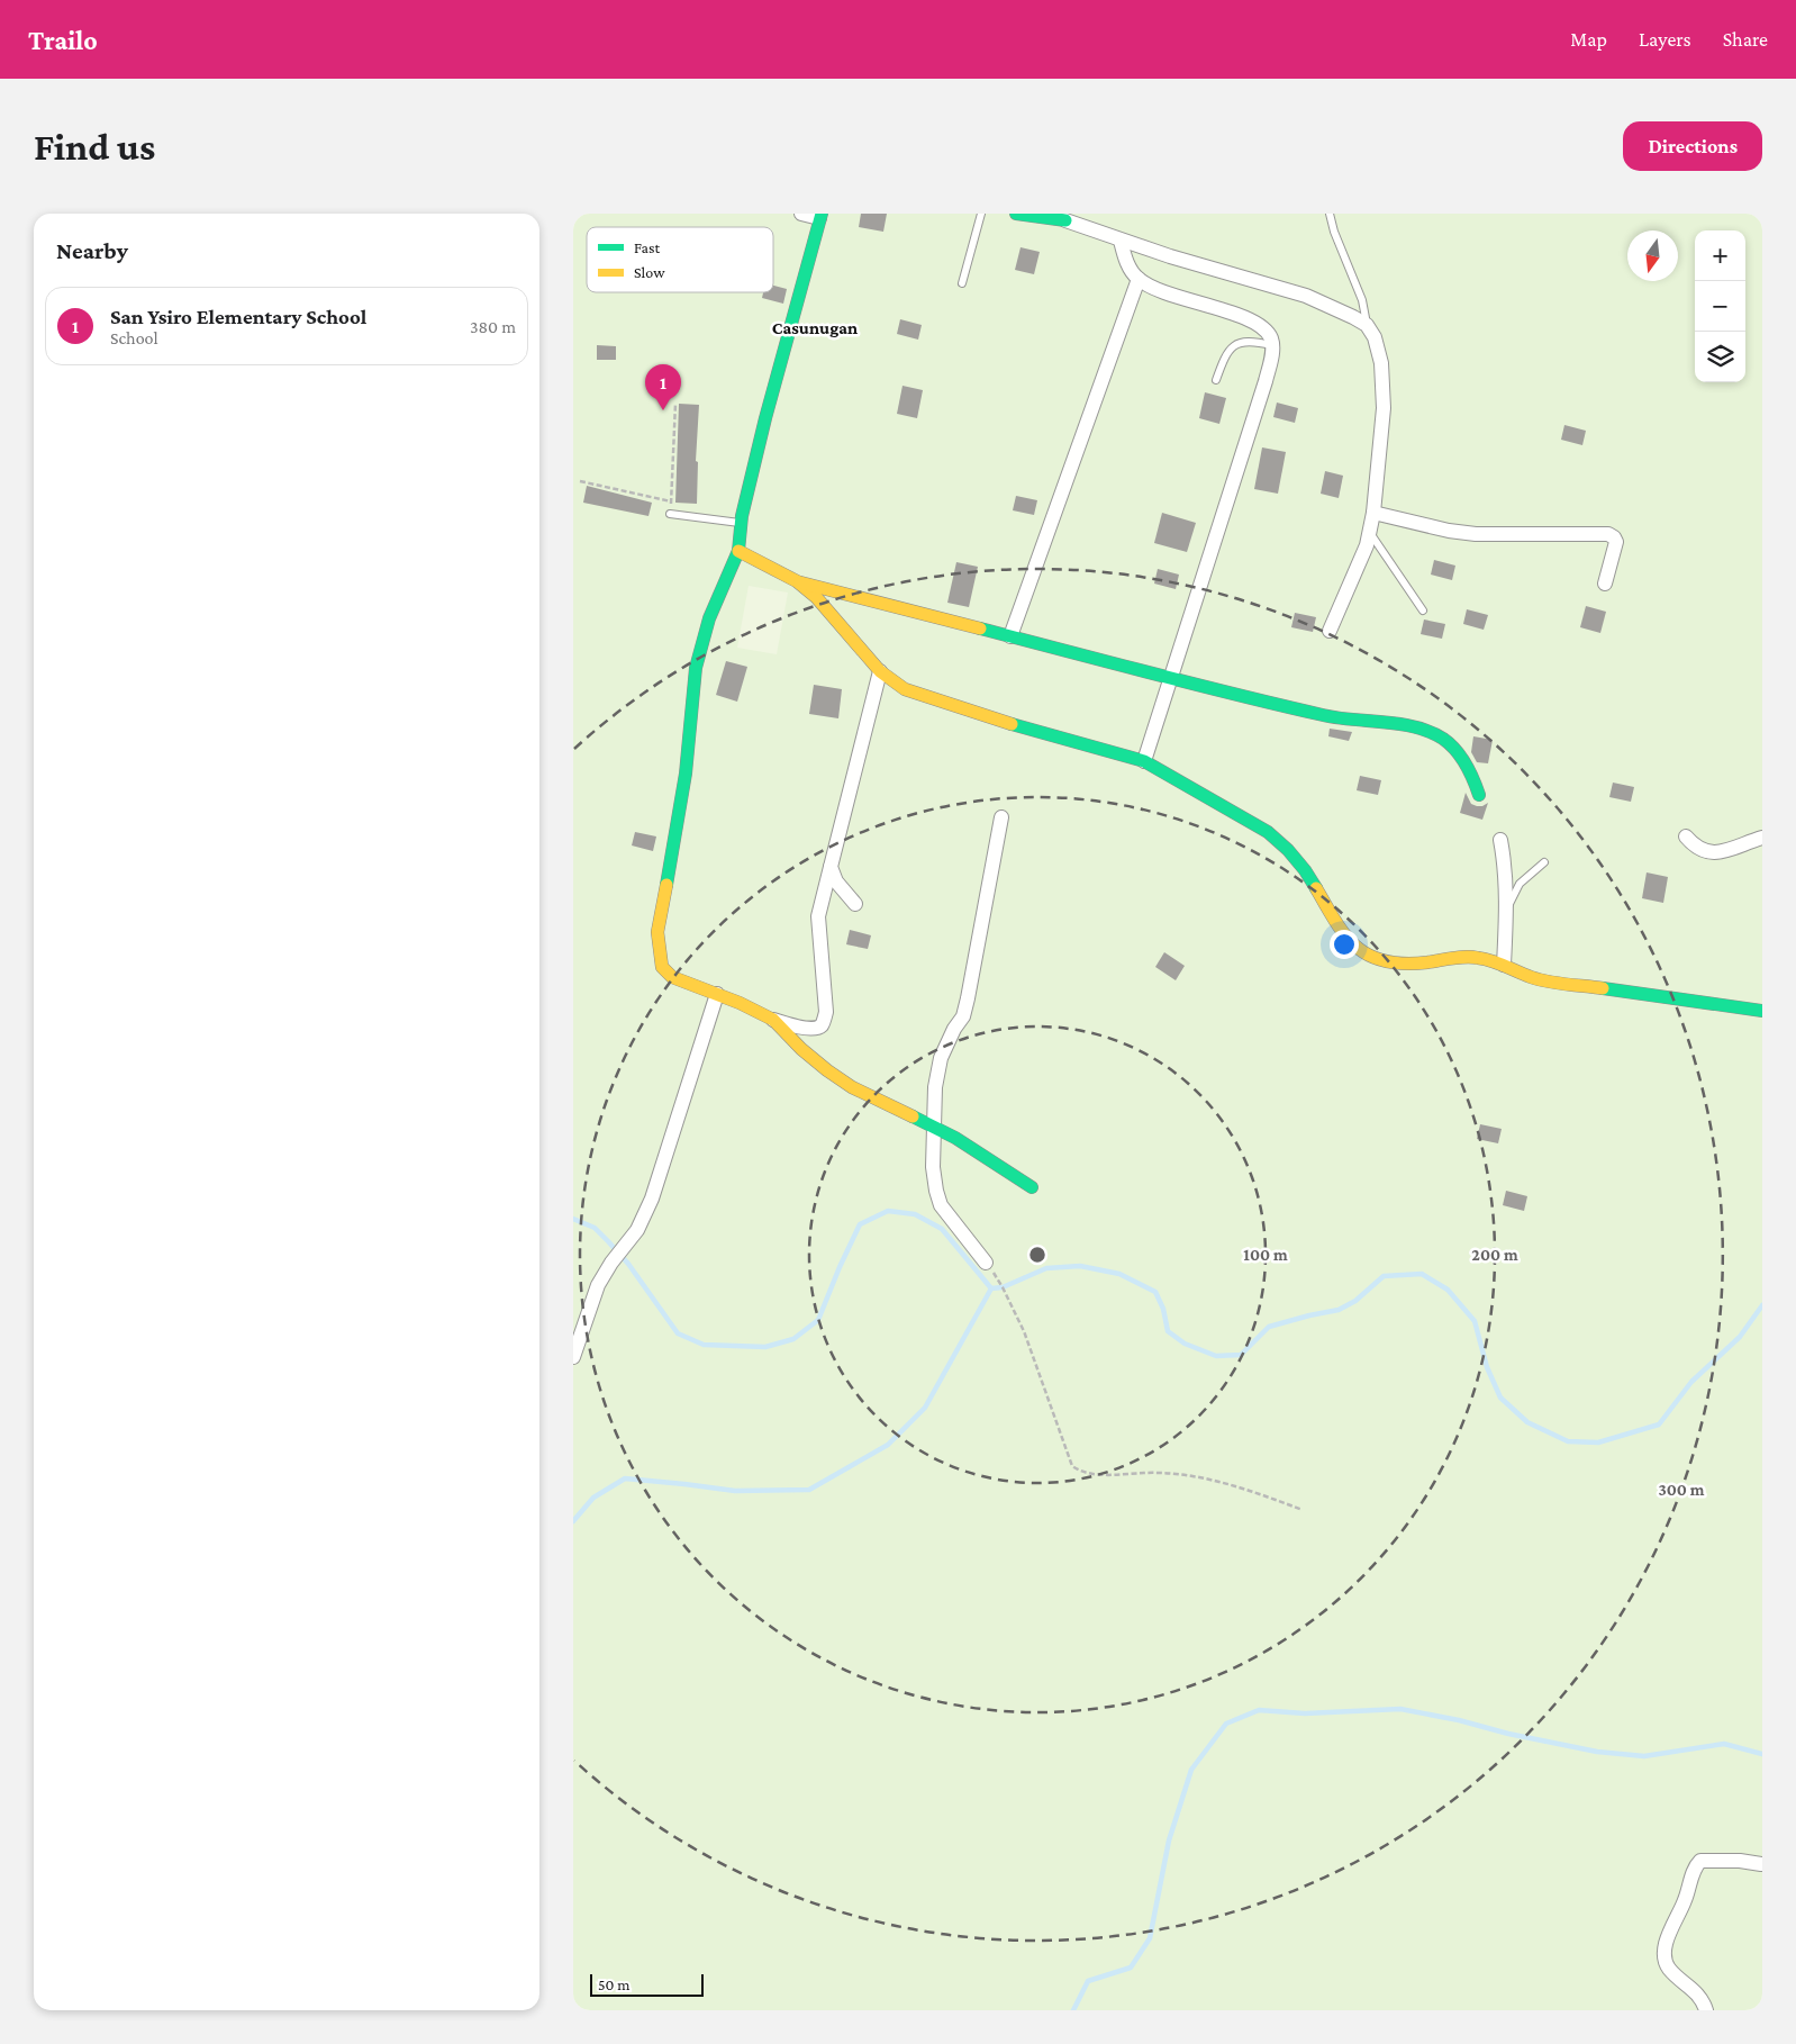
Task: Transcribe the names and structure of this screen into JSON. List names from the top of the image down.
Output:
{
  "districts": ["Casunugan"],
  "legend": ["Fast", "Slow"],
  "scale_bar": "50 m",
  "north": "bottom",
  "page": {
    "header": "Trailo",
    "nav": ["Map", "Layers", "Share"],
    "buttons": "Directions",
    "title": "Find us",
    "heading": "Nearby",
    "map_buttons": ["+", "−"],
    "list": [
      {
        "mark": "1",
        "name": "San Ysiro Elementary School",
        "note": "School",
        "value": "380 m"
      }
    ],
    "pins": "1",
    "scale": "50 m"
  },
  "rings": ["100 m", "200 m", "300 m"]
}
